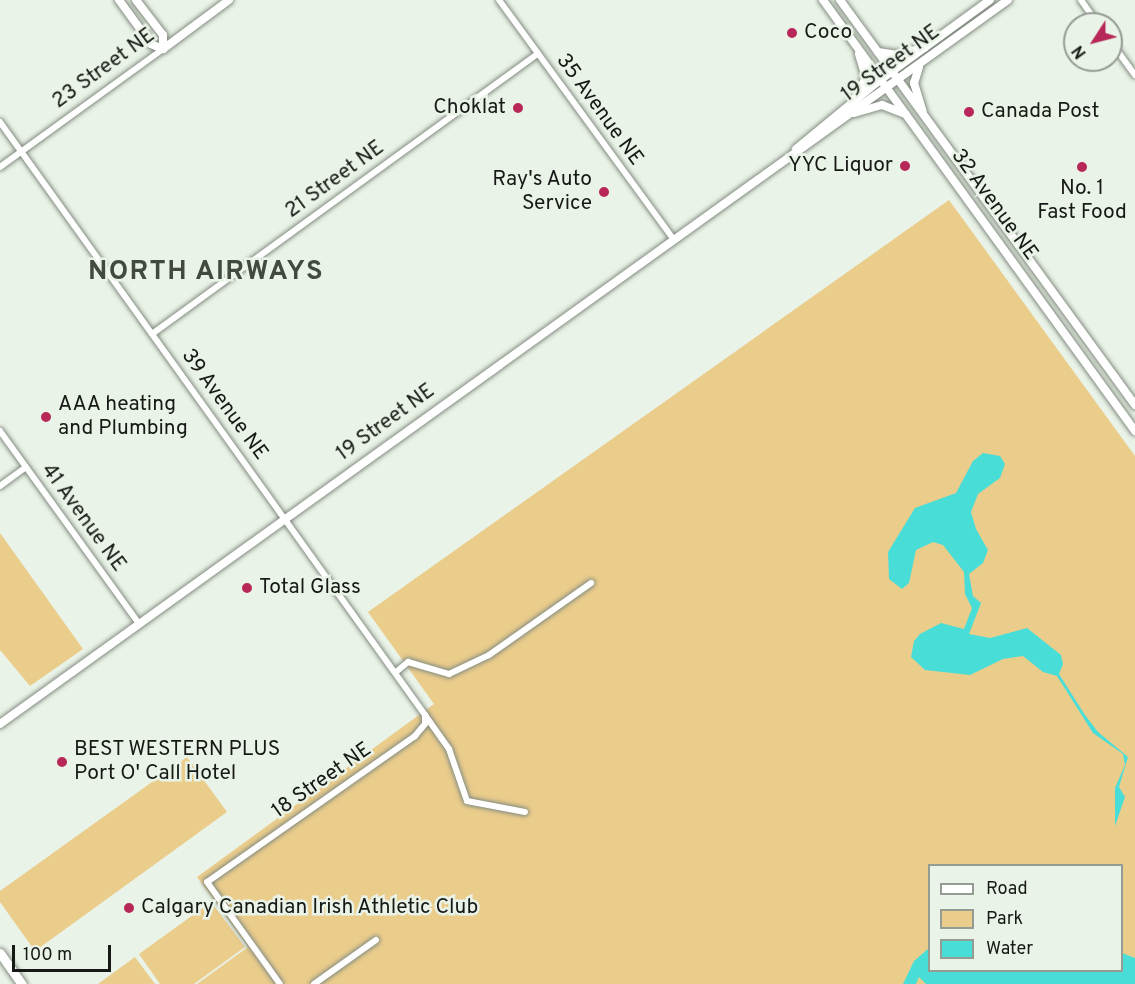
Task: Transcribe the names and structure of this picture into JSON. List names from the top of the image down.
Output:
{
  "streets": {
    "main road": ["32 Avenue NE"],
    "street": [
      "19 Street NE",
      "23 Street NE",
      "35 Avenue NE",
      "21 Street NE",
      "39 Avenue NE",
      "41 Avenue NE",
      "18 Street NE"
    ]
  },
  "crossings": [
    ["19 Street NE", "35 Avenue NE"],
    ["19 Street NE", "32 Avenue NE"],
    ["19 Street NE", "39 Avenue NE"],
    ["19 Street NE", "41 Avenue NE"],
    ["23 Street NE", "39 Avenue NE"],
    ["35 Avenue NE", "21 Street NE"],
    ["21 Street NE", "39 Avenue NE"],
    ["39 Avenue NE", "18 Street NE"]
  ],
  "districts": ["NORTH AIRWAYS"],
  "places": [
    "Coco",
    "Choklat",
    "Canada Post",
    "YYC Liquor",
    "No. 1 Fast Food",
    "Ray's Auto Service",
    "AAA heating and Plumbing",
    "Total Glass",
    "BEST WESTERN PLUS Port O' Call Hotel",
    "Calgary Canadian Irish Athletic Club"
  ],
  "legend": ["Road", "Park", "Water"],
  "scale_bar": "100 m",
  "north": "bottom left"
}
